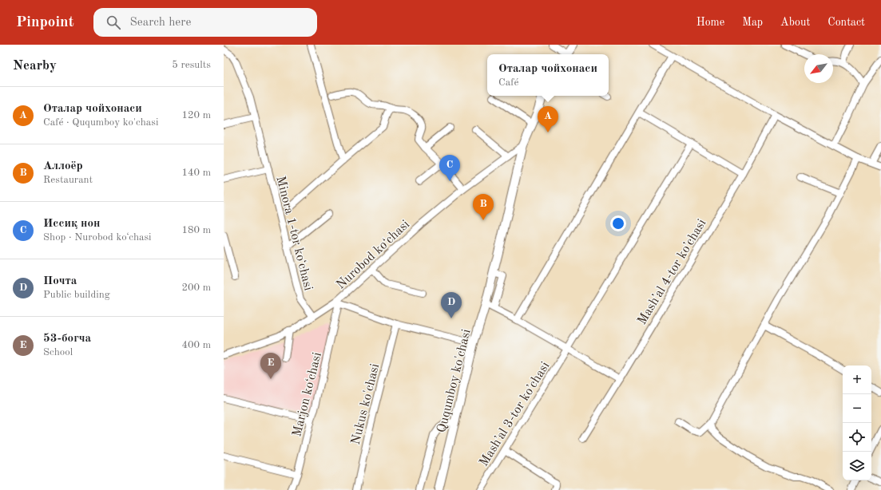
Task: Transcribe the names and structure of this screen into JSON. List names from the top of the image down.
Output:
{
  "streets": {
    "main road": ["Ququmboy ko'chasi"],
    "street": [
      "Minora 1-tor koʻchasi",
      "Nurobod koʻchasi",
      "Mashʼal 4-tor koʼchasi",
      "Marjon koʻchasi",
      "Nukus ko'chasi",
      "Mashʼal 3-tor koʼchasi"
    ]
  },
  "crossings": [
    ["Minora 1-tor koʻchasi", "Nurobod koʻchasi"],
    ["Nurobod koʻchasi", "Ququmboy ko'chasi"],
    ["Nurobod koʻchasi", "Marjon koʻchasi"]
  ],
  "north": "bottom left",
  "page": {
    "header": "Pinpoint",
    "search": "Search here",
    "nav": [
      "Home",
      "Map",
      "About",
      "Contact"
    ],
    "heading": ["Nearby", "5 results"],
    "popup": ["Оталар чойхонаси", "Café"],
    "list": [
      {
        "mark": "A",
        "name": "Оталар чойхонаси",
        "note": "Café · Ququmboy ko'chasi",
        "value": "120 m"
      },
      {
        "mark": "B",
        "name": "Аллоёр",
        "note": "Restaurant",
        "value": "140 m"
      },
      {
        "mark": "C",
        "name": "Иссиқ нон",
        "note": "Shop · Nurobod koʻchasi",
        "value": "180 m"
      },
      {
        "mark": "D",
        "name": "Почта",
        "note": "Public building",
        "value": "200 m"
      },
      {
        "mark": "E",
        "name": "53-богча",
        "note": "School",
        "value": "400 m"
      }
    ],
    "pins": [
      "A",
      "C",
      "B",
      "D",
      "E"
    ],
    "map_buttons": ["+", "−"]
  }
}
